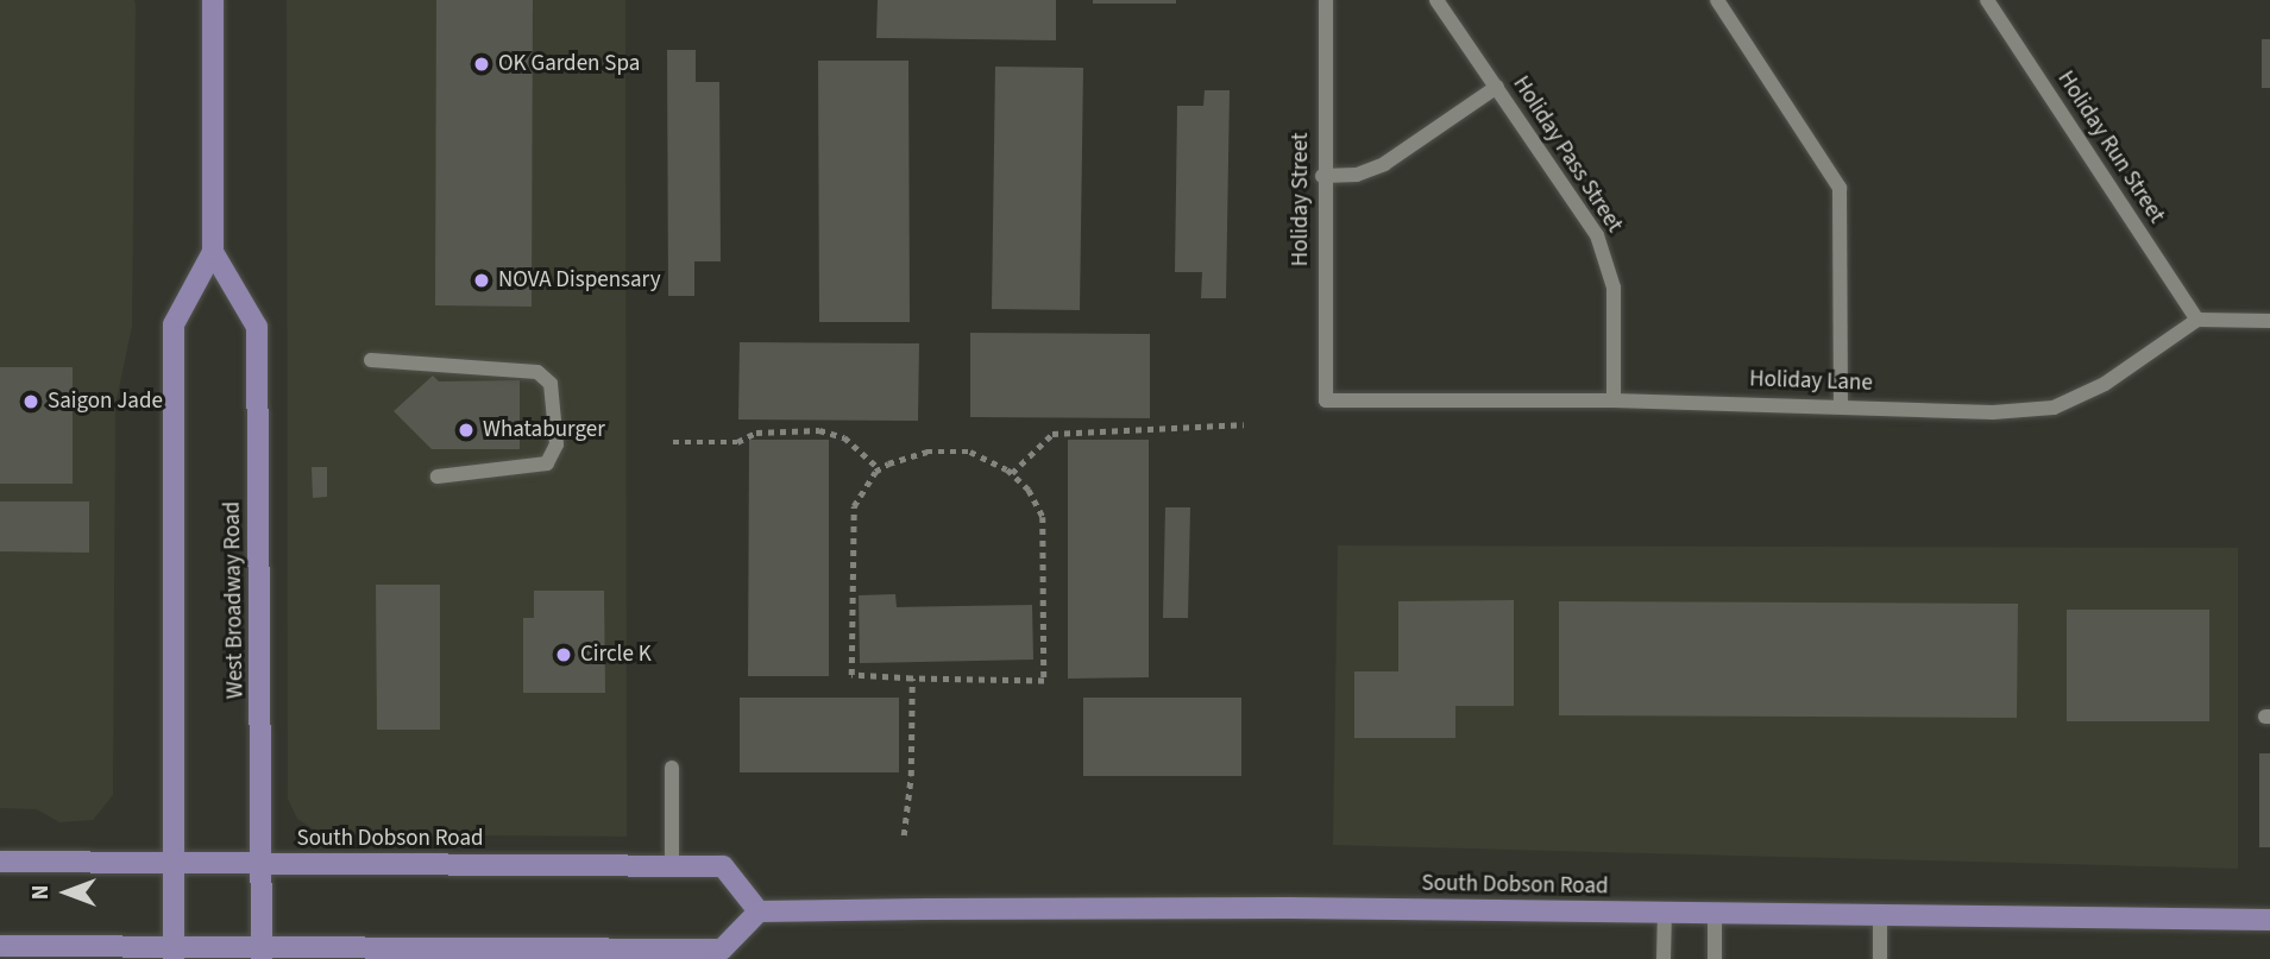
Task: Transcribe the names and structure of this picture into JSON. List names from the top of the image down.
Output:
{
  "streets": {
    "main road": ["West Broadway Road", "South Dobson Road"],
    "street": [
      "Holiday Run Street",
      "Holiday Pass Street",
      "Holiday Street",
      "Holiday Lane"
    ]
  },
  "crossings": [
    ["Holiday Run Street", "Holiday Lane"],
    ["Holiday Pass Street", "Holiday Lane"],
    ["Holiday Street", "Holiday Lane"],
    ["West Broadway Road", "South Dobson Road"]
  ],
  "places": [
    "OK Garden Spa",
    "NOVA Dispensary",
    "Saigon Jade",
    "Whataburger",
    "Circle K"
  ],
  "north": "left"
}
